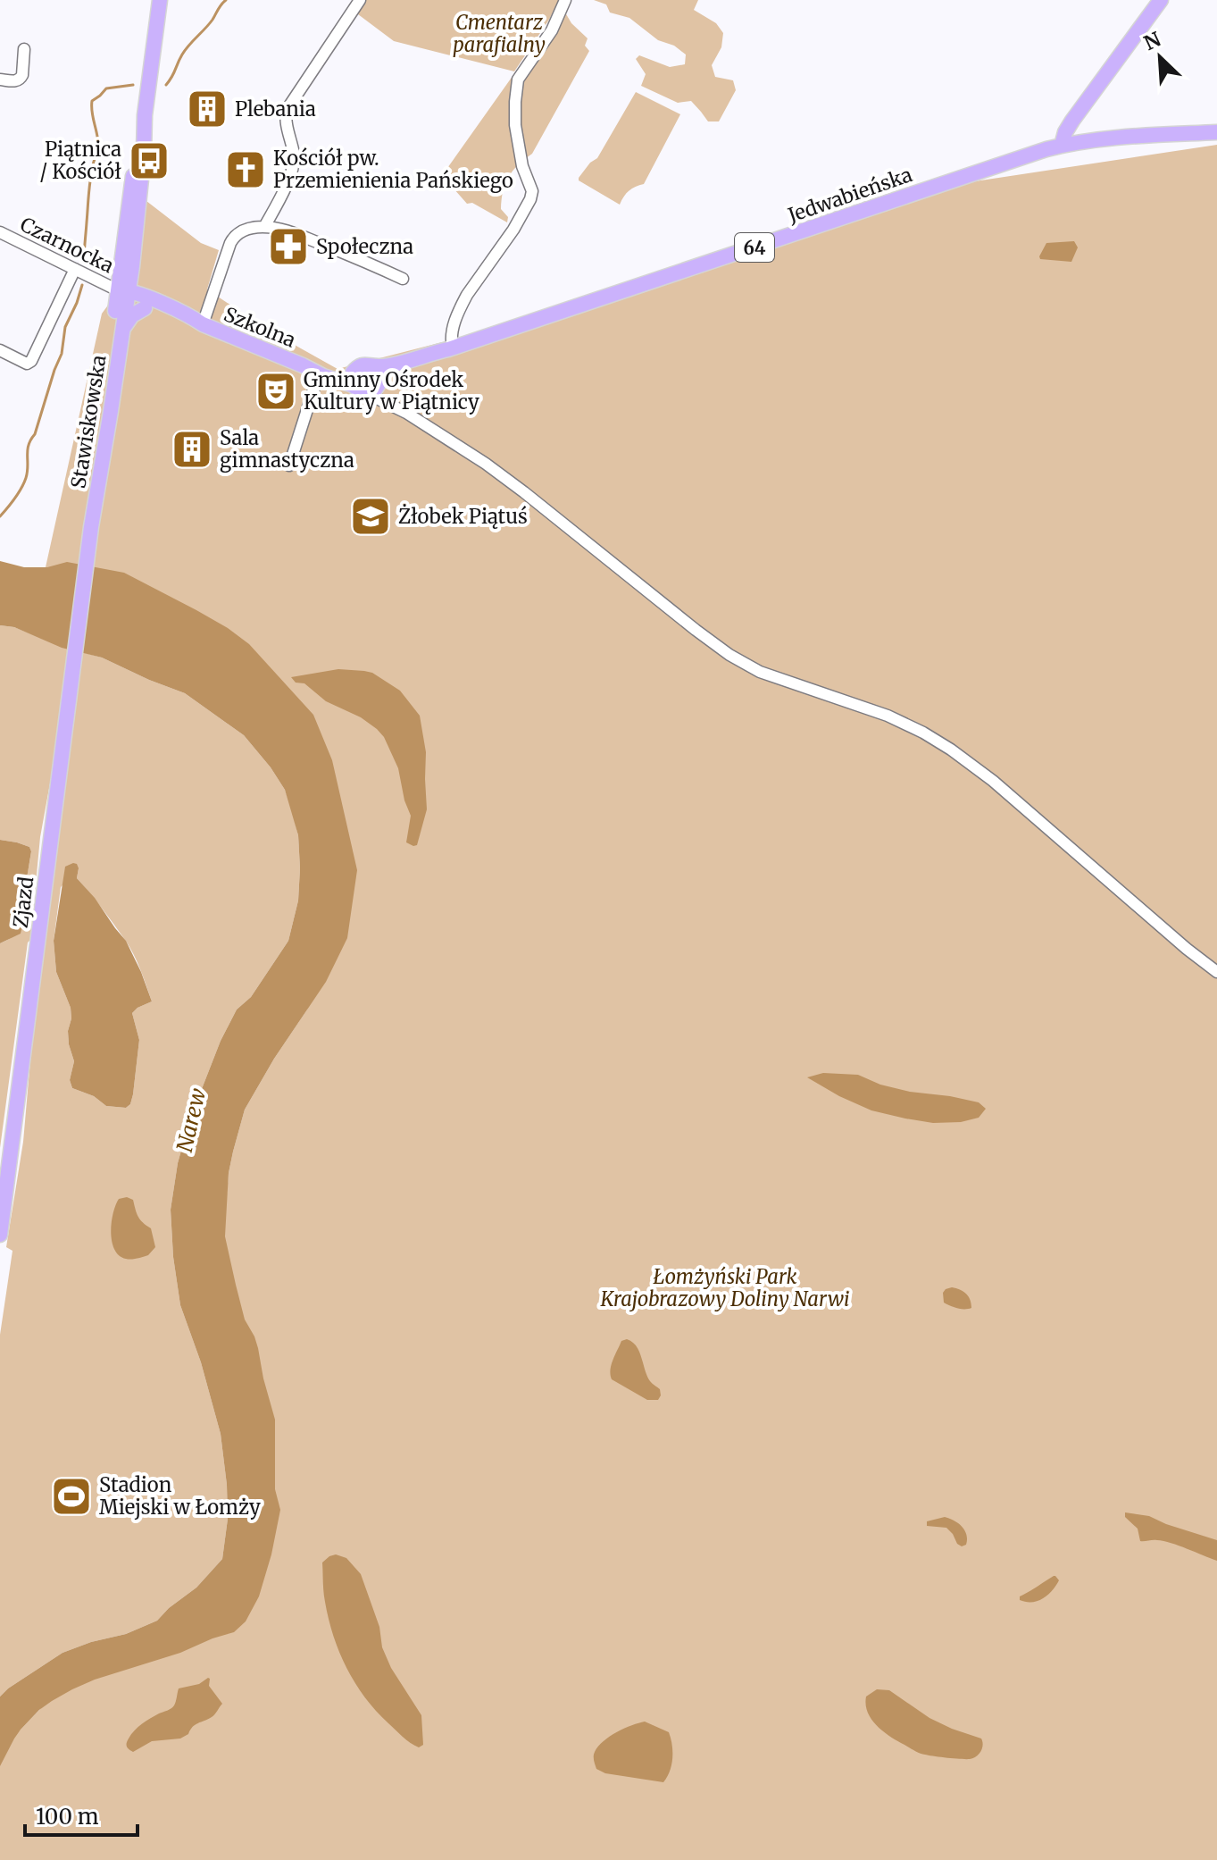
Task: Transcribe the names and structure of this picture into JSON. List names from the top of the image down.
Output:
{
  "streets": {
    "main road": [
      "Jedwabieńska",
      "64",
      "Szkolna",
      "Stawiskowska",
      "Zjazd"
    ],
    "street": ["Czarnocka"]
  },
  "crossings": [
    ["Jedwabieńska", "64"],
    ["Jedwabieńska", "Szkolna"],
    ["Czarnocka", "Stawiskowska"],
    ["Stawiskowska", "Zjazd"]
  ],
  "water": ["Narew"],
  "parks": ["Cmentarz parafialny", "Łomżyński Park Krajobrazowy Doliny Narwi"],
  "places": {
    "building": ["Plebania", "Sala gimnastyczna"],
    "bus stop": ["Piątnica / Kościół"],
    "church": ["Kościół pw. Przemienienia Pańskiego"],
    "pharmacy": ["Społeczna"],
    "theatre": ["Gminny Ośrodek Kultury w Piątnicy"],
    "school or university": ["Żłobek Piątuś"],
    "sports": ["Stadion Miejski w Łomży"]
  },
  "scale_bar": "100 m",
  "north": "top left"
}
